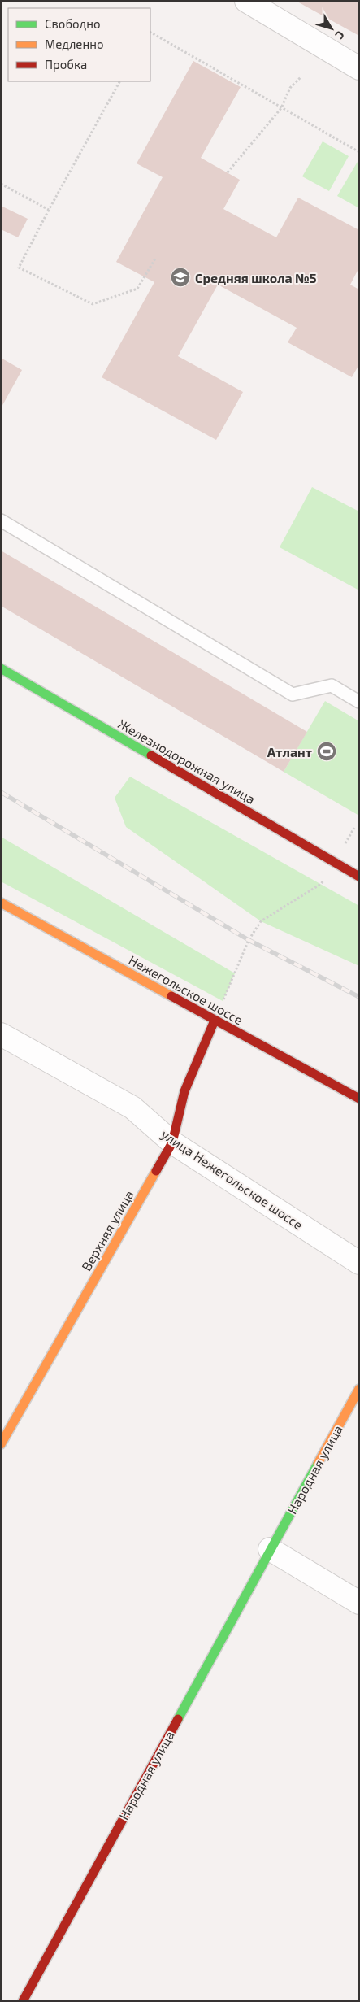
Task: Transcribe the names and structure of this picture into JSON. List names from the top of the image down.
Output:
{
  "streets": {
    "street": [
      "Железнодорожная улица",
      "Нежегольское шоссе",
      "улица Нежегольское шоссе",
      "Верхняя улица",
      "Народная улица"
    ]
  },
  "crossings": [
    ["Нежегольское шоссе", "Верхняя улица"],
    ["улица Нежегольское шоссе", "Верхняя улица"]
  ],
  "places": {
    "school or university": ["Средняя школа №5"],
    "sports": ["Атлант"]
  },
  "legend": ["Свободно", "Медленно", "Пробка"],
  "north": "bottom right"
}
